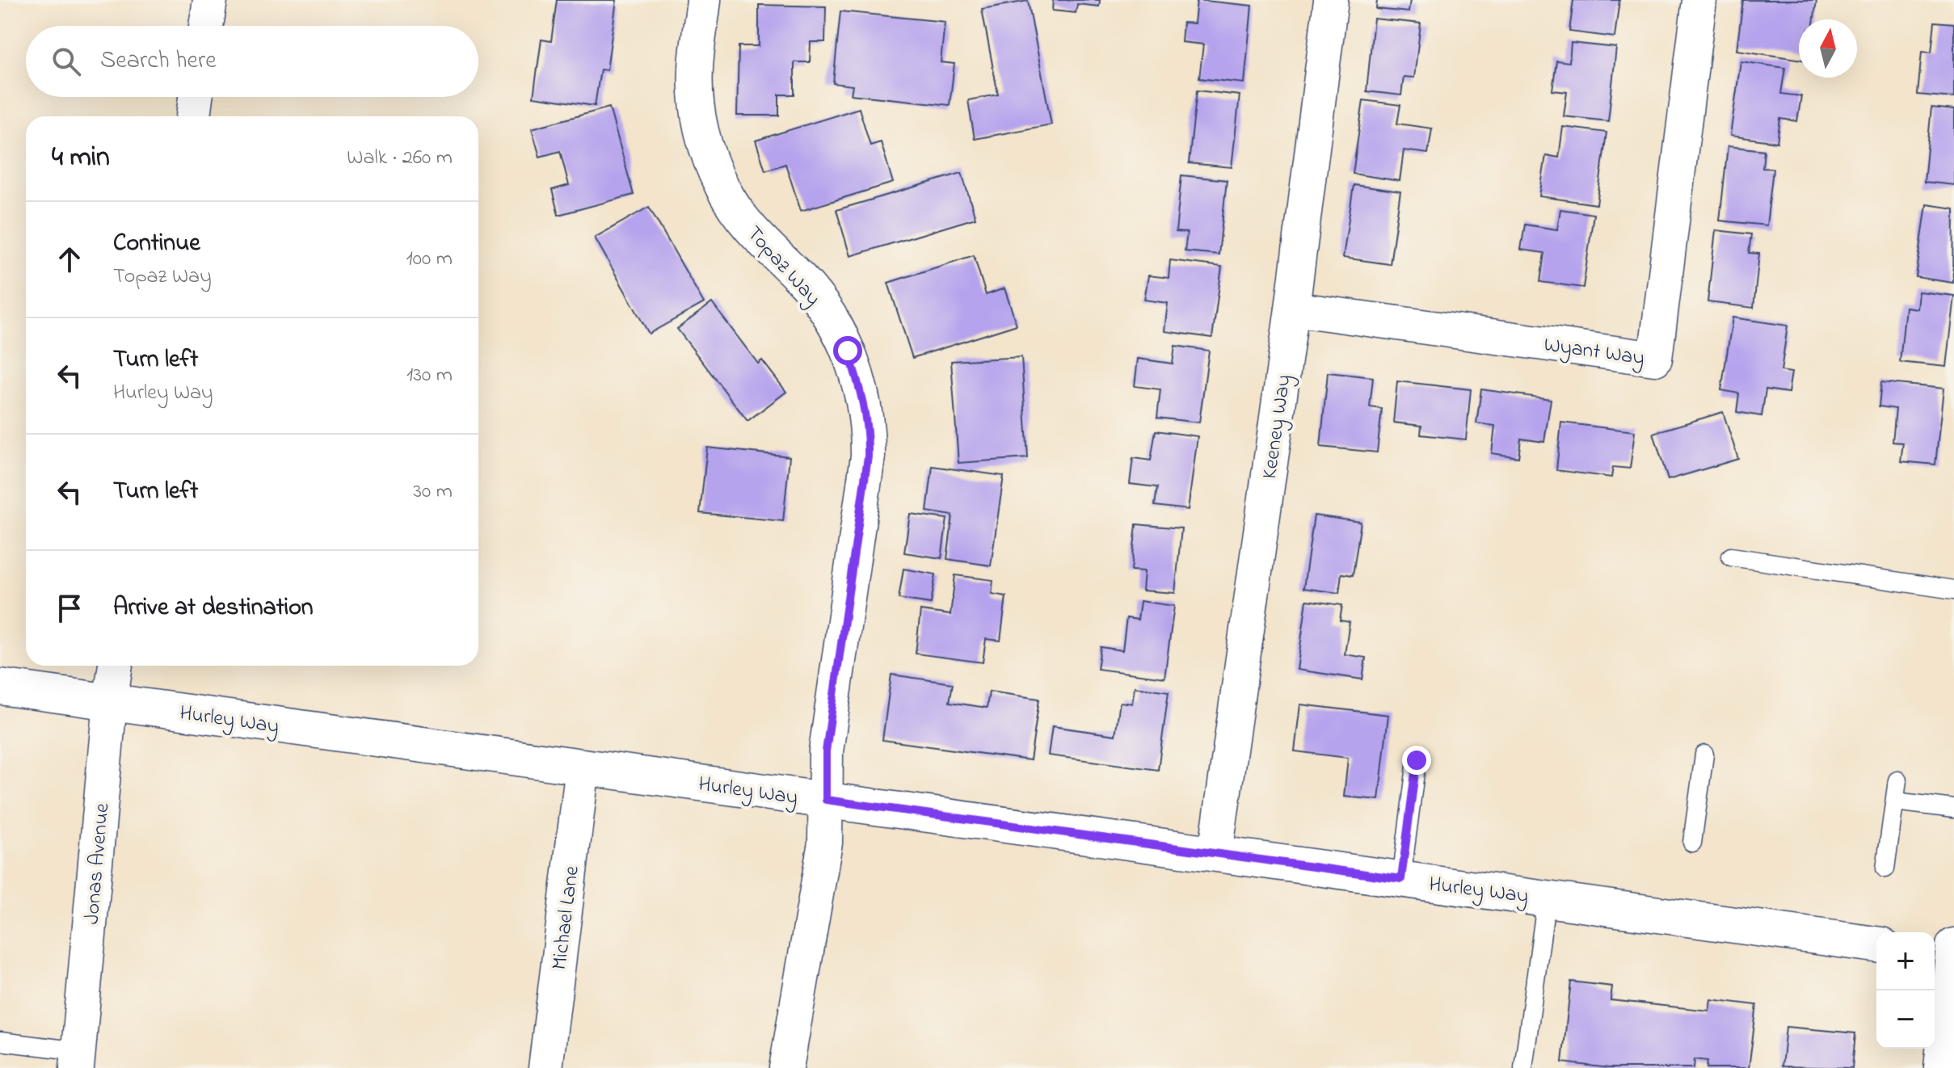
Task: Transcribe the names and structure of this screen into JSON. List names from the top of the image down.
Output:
{
  "streets": {
    "street": [
      "Topaz Way",
      "Wyant Way",
      "Keeney Way",
      "Hurley Way",
      "Jonas Avenue",
      "Michael Lane"
    ]
  },
  "crossings": [
    ["Topaz Way", "Hurley Way"],
    ["Wyant Way", "Keeney Way"],
    ["Keeney Way", "Hurley Way"],
    ["Hurley Way", "Jonas Avenue"],
    ["Hurley Way", "Michael Lane"]
  ],
  "north": "top",
  "page": {
    "search": "Search here",
    "heading": ["4 min", "Walk · 260 m"],
    "list": [
      ["Continue", "Topaz Way", "100 m"],
      ["Turn left", "Hurley Way", "130 m"],
      ["Turn left", "30 m"],
      "Arrive at destination"
    ],
    "map_buttons": ["+", "−"]
  }
}
